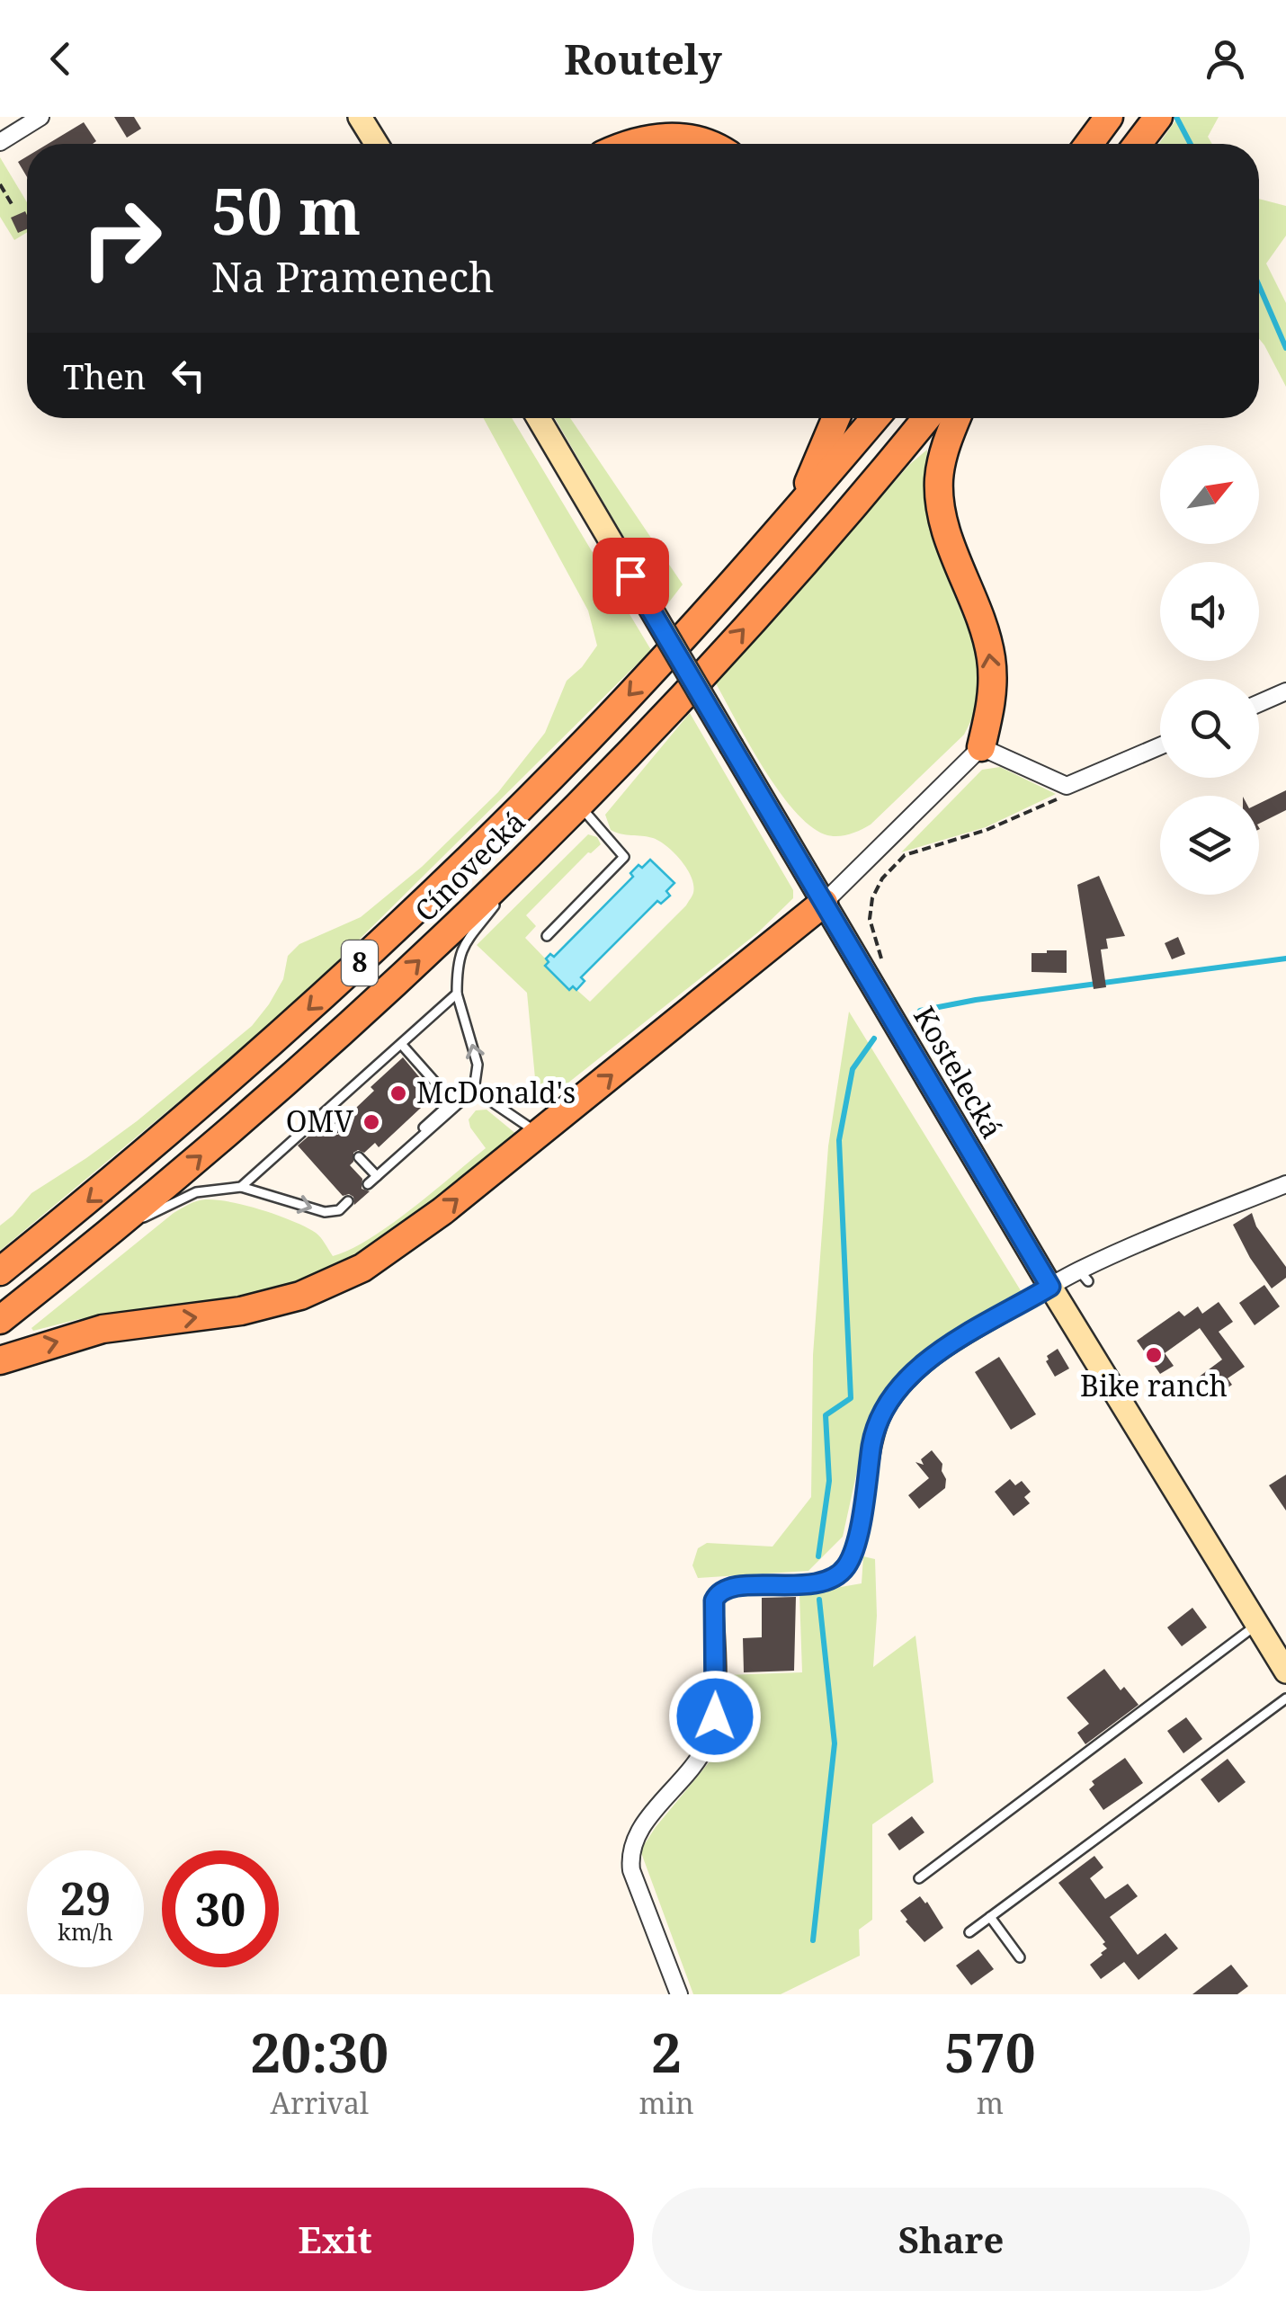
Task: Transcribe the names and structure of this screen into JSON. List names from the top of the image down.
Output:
{
  "streets": {
    "highway": ["Cínovecká", "8"],
    "main road": ["Kostelecká"]
  },
  "places": ["McDonald's", "OMV", "Bike ranch"],
  "north": "top right",
  "page": {
    "header": "Routely",
    "turn": ["50 m", "Na Pramenech"],
    "then": "Then",
    "speed": "29 km/h",
    "limit": "30",
    "eta": [
      "20:30",
      "Arrival",
      "2",
      "min",
      "570",
      "m"
    ],
    "buttons": ["Exit", "Share"]
  }
}
